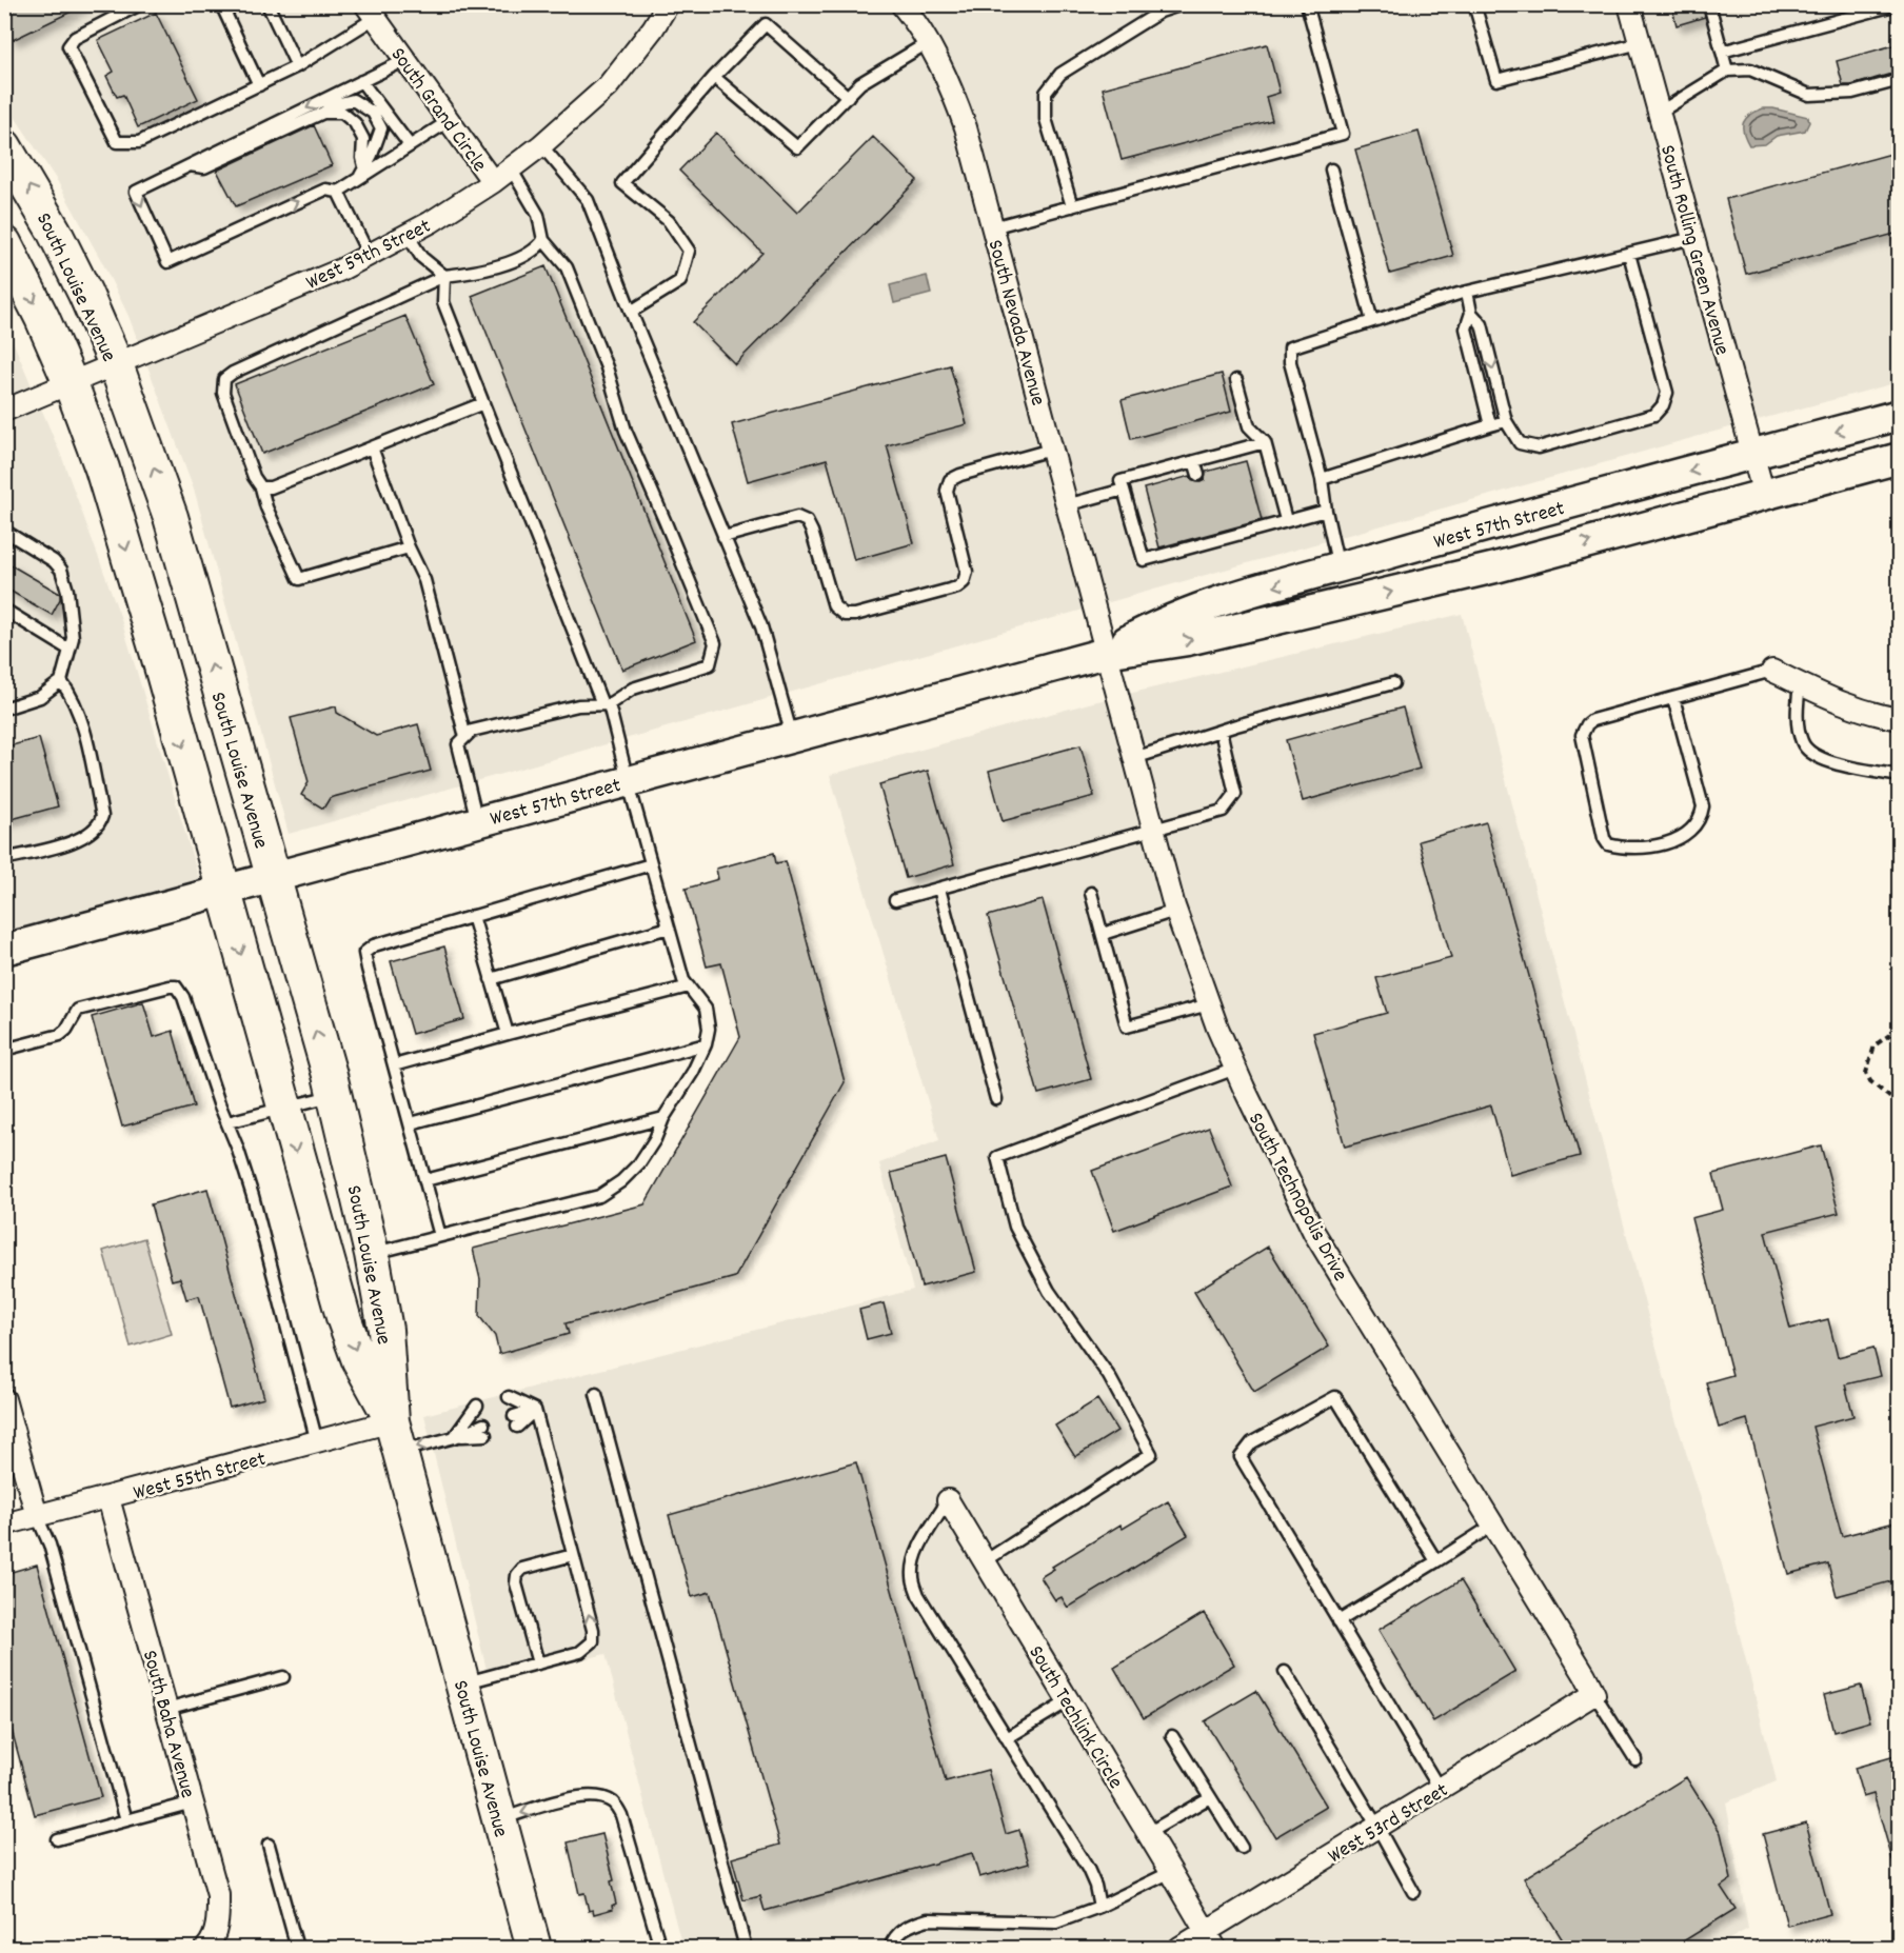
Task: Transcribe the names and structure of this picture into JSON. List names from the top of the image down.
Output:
{
  "streets": {
    "main road": ["South Louise Avenue", "West 57th Street"],
    "street": [
      "South Grand Circle",
      "South Rolling Green Avenue",
      "West 59th Street",
      "South Nevada Avenue",
      "South Technopolis Drive",
      "West 55th Street",
      "South Techlink Circle",
      "South Baha Avenue",
      "West 53rd Street"
    ]
  },
  "crossings": [
    ["South Grand Circle", "West 59th Street"],
    ["South Rolling Green Avenue", "West 57th Street"],
    ["West 59th Street", "South Louise Avenue"],
    ["South Louise Avenue", "West 57th Street"],
    ["South Louise Avenue", "West 55th Street"],
    ["South Nevada Avenue", "West 57th Street"],
    ["South Nevada Avenue", "South Technopolis Drive"],
    ["West 57th Street", "South Technopolis Drive"],
    ["South Technopolis Drive", "West 53rd Street"],
    ["West 55th Street", "South Baha Avenue"],
    ["South Techlink Circle", "West 53rd Street"]
  ]
}
